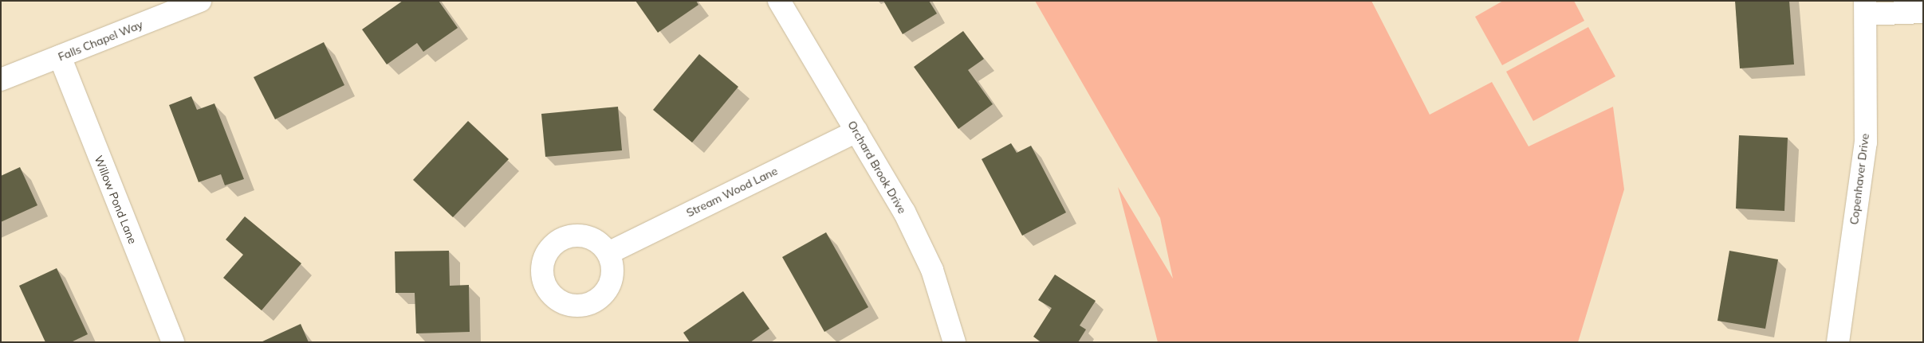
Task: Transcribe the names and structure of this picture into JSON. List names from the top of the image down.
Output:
{
  "streets": {
    "street": [
      "Falls Chapel Way",
      "Orchard Brook Drive",
      "Copenhaver Drive",
      "Stream Wood Lane",
      "Willow Pond Lane"
    ]
  },
  "crossings": [
    ["Falls Chapel Way", "Willow Pond Lane"],
    ["Orchard Brook Drive", "Stream Wood Lane"]
  ]
}
